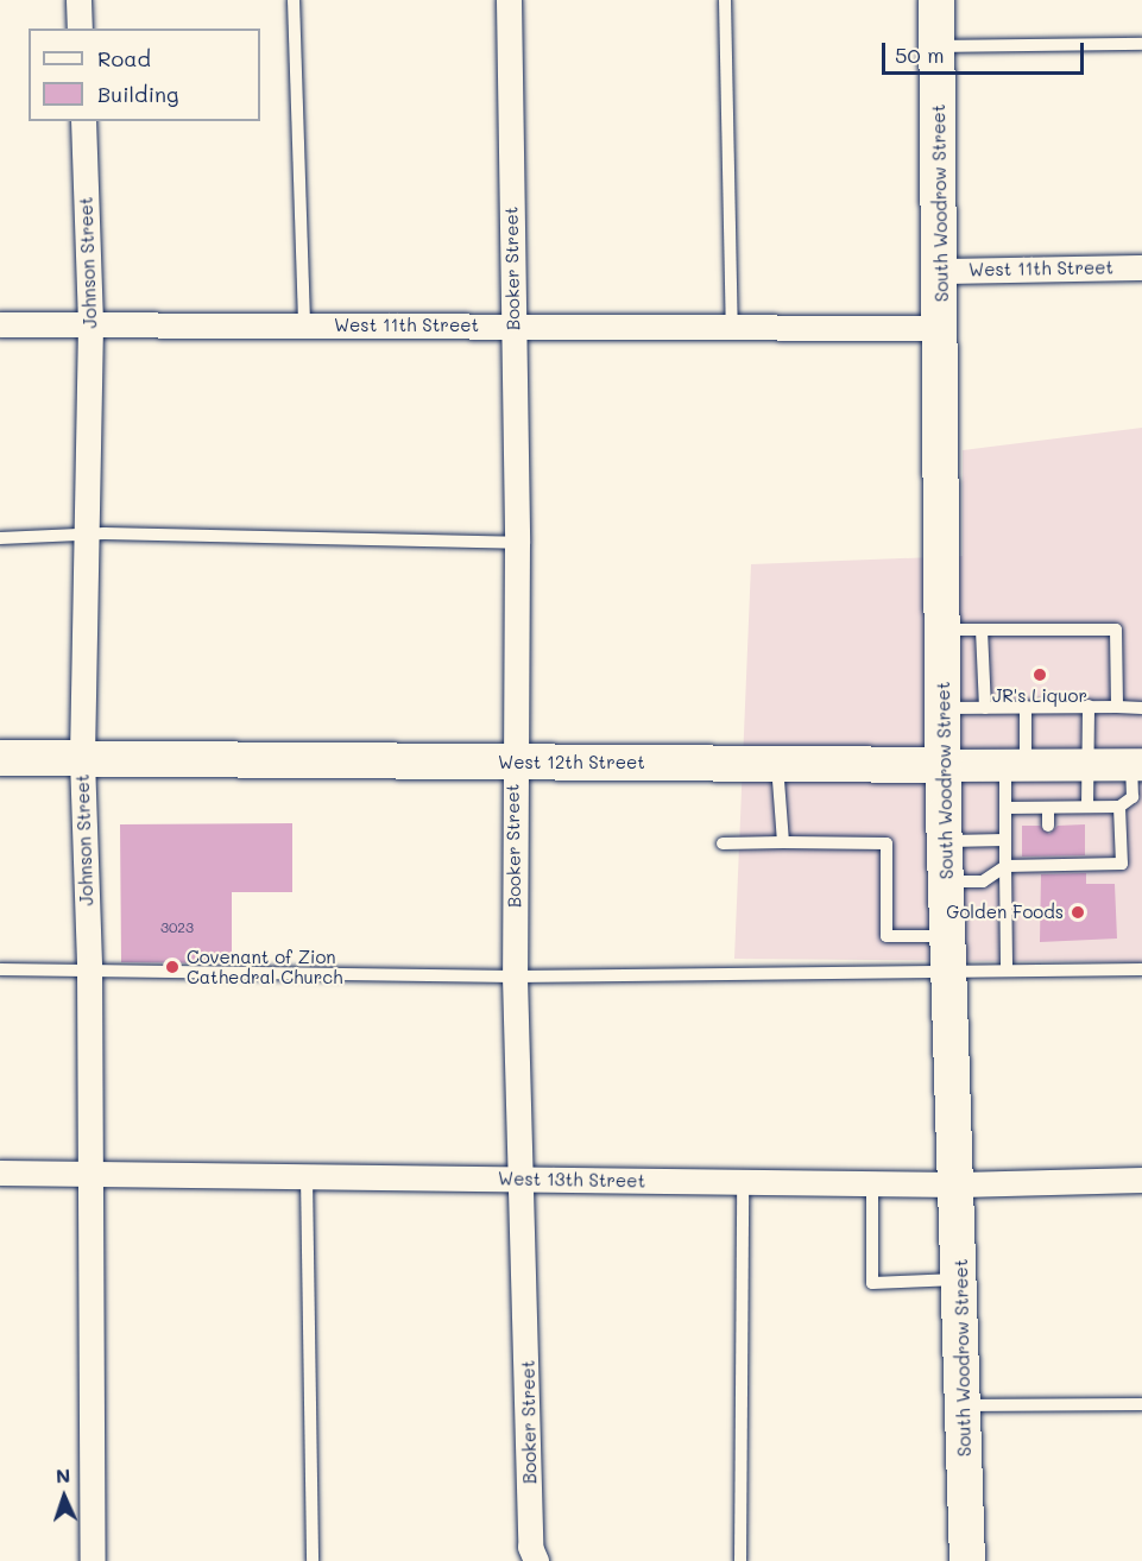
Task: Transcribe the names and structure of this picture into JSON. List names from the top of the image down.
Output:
{
  "streets": {
    "main road": ["South Woodrow Street", "West 12th Street"],
    "street": [
      "Johnson Street",
      "Booker Street",
      "West 11th Street",
      "West 13th Street"
    ]
  },
  "crossings": [
    ["South Woodrow Street", "West 11th Street"],
    ["South Woodrow Street", "West 12th Street"],
    ["South Woodrow Street", "West 13th Street"],
    ["Johnson Street", "West 11th Street"],
    ["Johnson Street", "West 12th Street"],
    ["Johnson Street", "West 13th Street"],
    ["Booker Street", "West 11th Street"],
    ["Booker Street", "West 12th Street"],
    ["Booker Street", "West 13th Street"]
  ],
  "places": ["JR's Liquor", "Golden Foods", "Covenant of Zion Cathedral Church"],
  "house_numbers": ["3023"],
  "legend": ["Road", "Building"],
  "scale_bar": "50 m",
  "north": "top"
}
